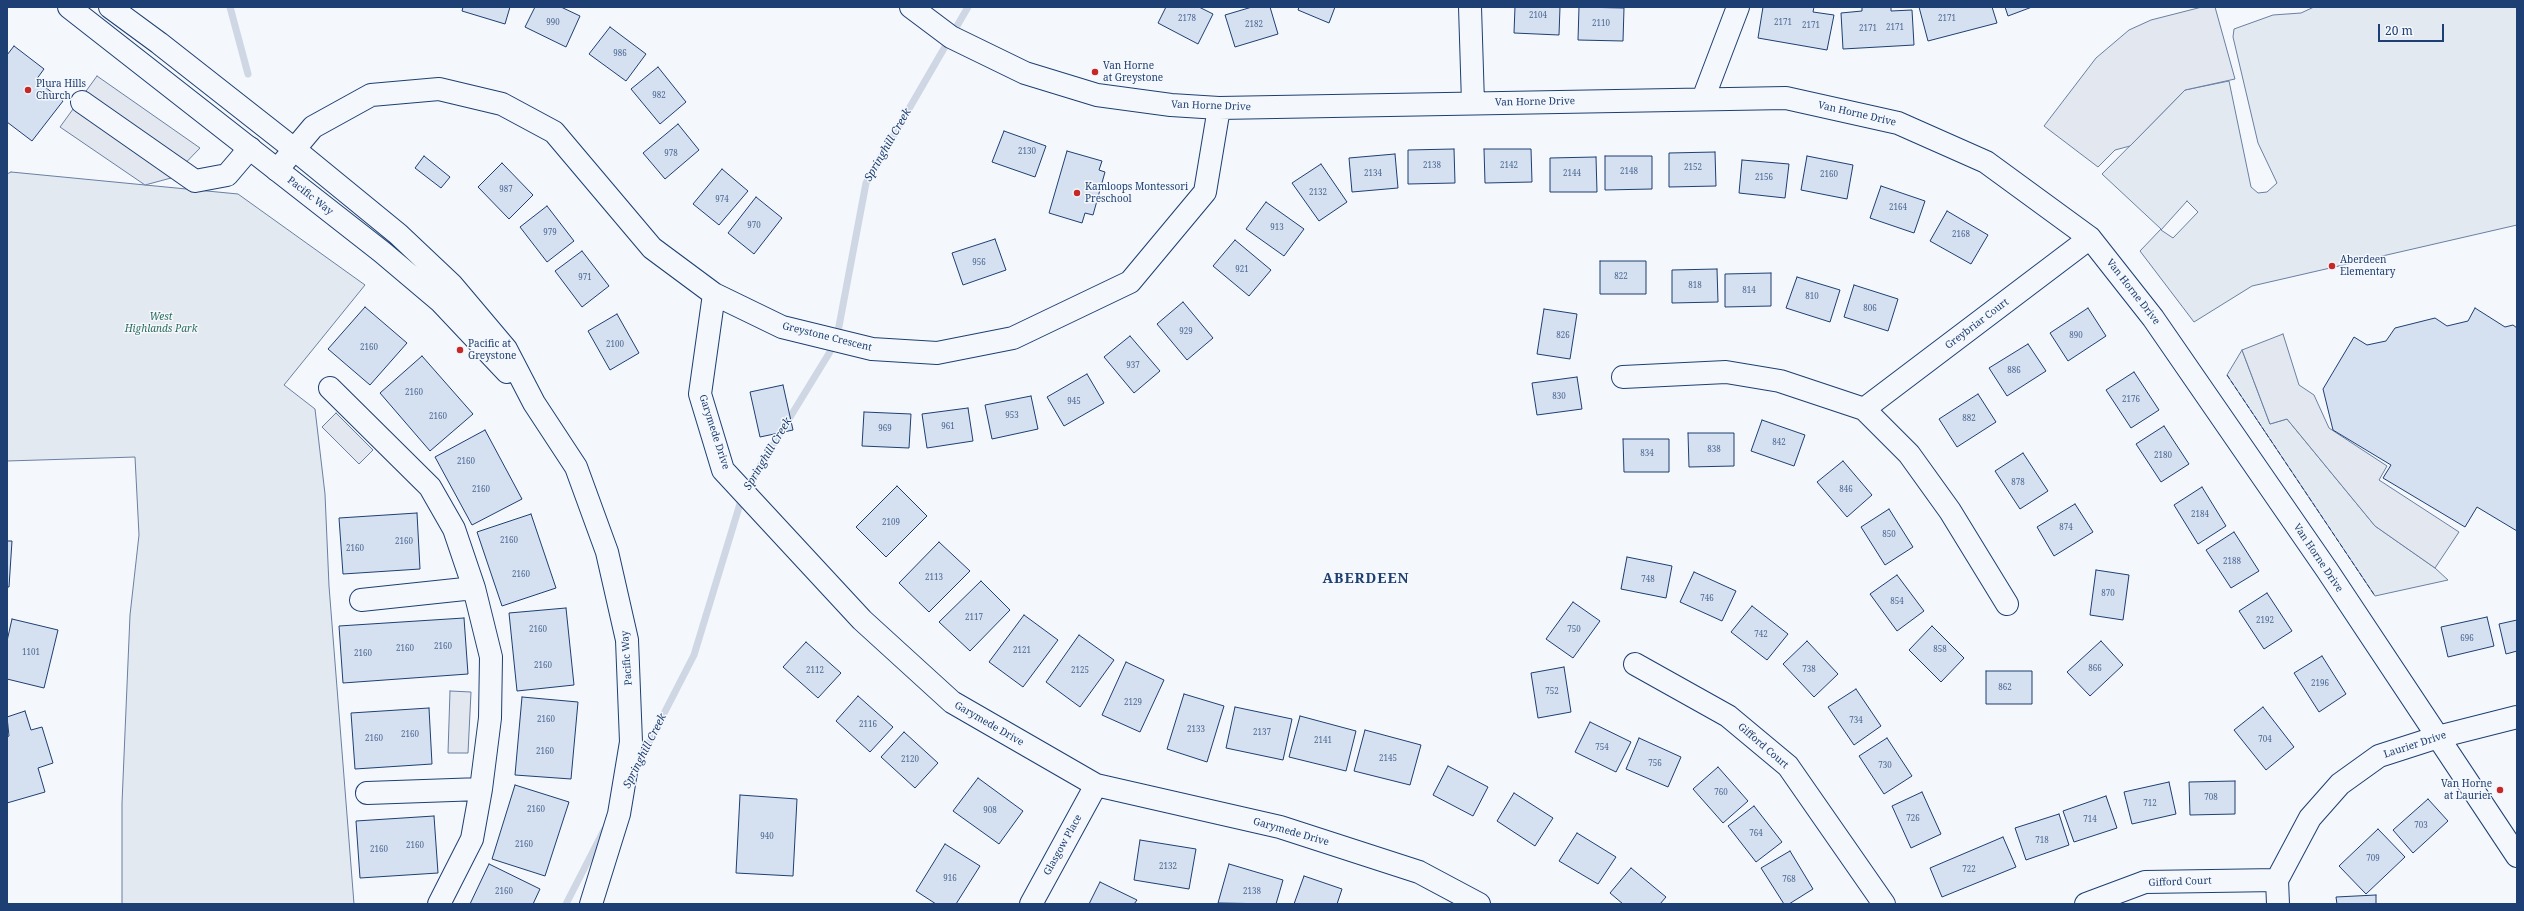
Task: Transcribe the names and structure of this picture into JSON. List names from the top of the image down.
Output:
{
  "streets": {
    "street": [
      "Van Horne Drive",
      "Pacific Way",
      "Greybriar Court",
      "Greystone Crescent",
      "Garymede Drive",
      "Laurier Drive",
      "Gifford Court",
      "Glasgow Place"
    ]
  },
  "crossings": [
    ["Van Horne Drive", "Greybriar Court"],
    ["Van Horne Drive", "Greystone Crescent"],
    ["Van Horne Drive", "Laurier Drive"],
    ["Pacific Way", "Greystone Crescent"],
    ["Greystone Crescent", "Garymede Drive"],
    ["Garymede Drive", "Glasgow Place"],
    ["Laurier Drive", "Gifford Court"]
  ],
  "districts": ["ABERDEEN"],
  "water": ["Springhill Creek"],
  "parks": ["West Highlands Park"],
  "places": [
    "Van Horne at Greystone",
    "Plura Hills Church",
    "Kamloops Montessori Preschool",
    "Aberdeen Elementary",
    "Pacific at Greystone",
    "Van Horne at Laurier"
  ],
  "house_numbers": [
    "2104",
    "2178",
    "2171",
    "990",
    "2171",
    "2110",
    "2182",
    "2171",
    "2171",
    "2171",
    "986",
    "982",
    "2130",
    "978",
    "2138",
    "2142",
    "2152",
    "2148",
    "2134",
    "2144",
    "2160",
    "2156",
    "987",
    "2132",
    "974",
    "2164",
    "970",
    "913",
    "979",
    "2168",
    "956",
    "921",
    "822",
    "971",
    "818",
    "814",
    "810",
    "806",
    "929",
    "826",
    "890",
    "2100",
    "2160",
    "937",
    "886",
    "2160",
    "830",
    "2176",
    "945",
    "953",
    "2160",
    "882",
    "961",
    "969",
    "842",
    "838",
    "834",
    "2180",
    "2160",
    "878",
    "2160",
    "846",
    "2184",
    "2109",
    "874",
    "850",
    "2160",
    "2160",
    "2160",
    "2188",
    "2160",
    "2113",
    "748",
    "870",
    "746",
    "854",
    "2117",
    "2192",
    "2160",
    "750",
    "742",
    "696",
    "2160",
    "2160",
    "858",
    "2121",
    "1101",
    "2160",
    "2160",
    "866",
    "738",
    "2112",
    "2125",
    "2196",
    "862",
    "752",
    "2129",
    "2160",
    "734",
    "2116",
    "2133",
    "2137",
    "2160",
    "2160",
    "704",
    "2141",
    "754",
    "2160",
    "2145",
    "2120",
    "756",
    "730",
    "760",
    "708",
    "712",
    "2160",
    "908",
    "726",
    "714",
    "703",
    "764",
    "940",
    "718",
    "2160",
    "2160",
    "2160",
    "709",
    "2132",
    "722",
    "916",
    "768",
    "2160",
    "2138"
  ],
  "scale_bar": "20 m"
}
